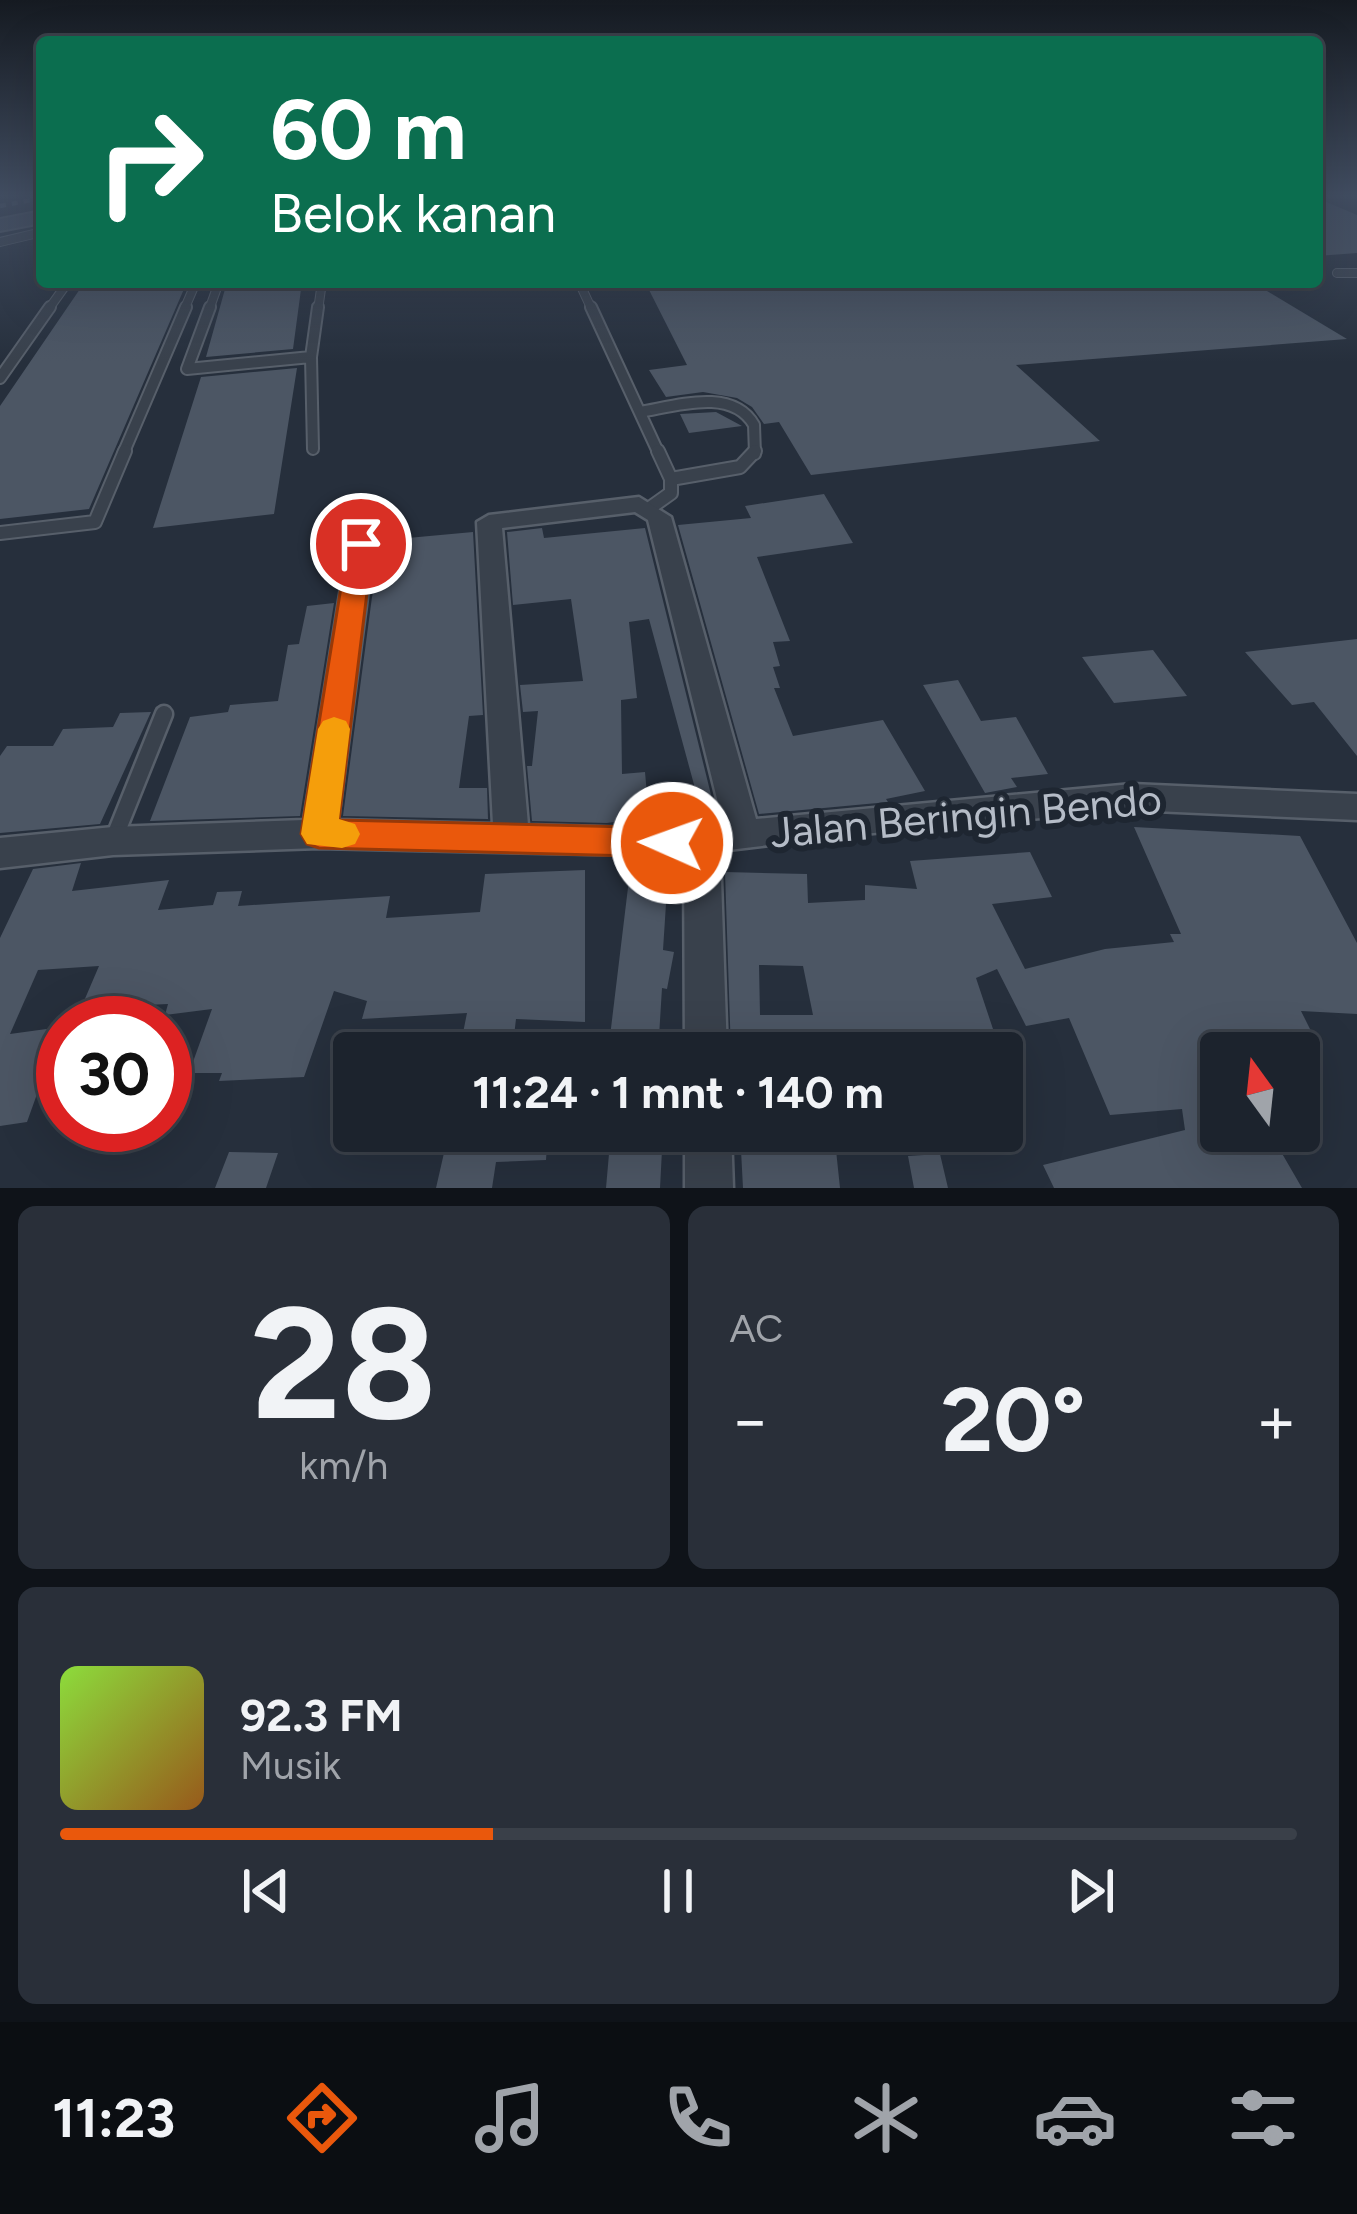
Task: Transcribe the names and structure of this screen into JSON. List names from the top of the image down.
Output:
{
  "streets": {
    "street": ["Jalan Beringin Bendo"]
  },
  "north": "top",
  "page": {
    "turn": ["60 m", "Belok kanan"],
    "limit": "30",
    "trip": "11:24 · 1 mnt · 140 m",
    "tile": [
      ["28", "km/h"],
      "AC"
    ],
    "heat": ["−", "20°", "+"],
    "song": ["92.3 FM", "Musik"],
    "tabs": "11:23"
  }
}
